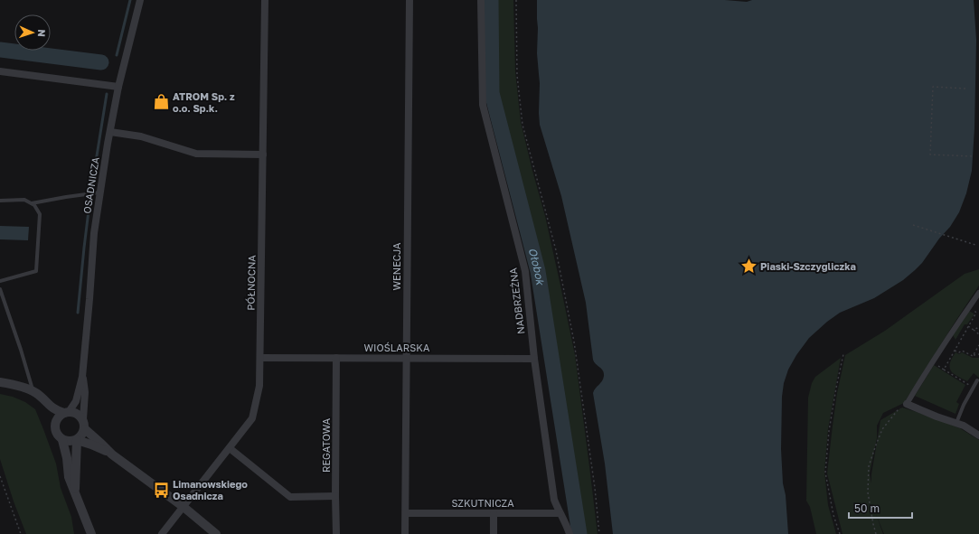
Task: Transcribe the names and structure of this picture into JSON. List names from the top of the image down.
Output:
{
  "streets": {
    "street": [
      "OSADNICZA",
      "WENECJA",
      "PÓŁNOCNA",
      "NADBRZEŻNA",
      "WIOŚLARSKA",
      "REGATOWA",
      "SZKUTNICZA"
    ]
  },
  "crossings": [
    ["WENECJA", "WIOŚLARSKA"],
    ["WENECJA", "SZKUTNICZA"],
    ["PÓŁNOCNA", "WIOŚLARSKA"],
    ["NADBRZEŻNA", "WIOŚLARSKA"],
    ["NADBRZEŻNA", "SZKUTNICZA"],
    ["WIOŚLARSKA", "REGATOWA"]
  ],
  "water": ["Ołobok"],
  "places": {
    "shop": ["ATROM Sp. z o.o. Sp.k."],
    "place": ["Piaski-Szczygliczka"],
    "bus stop": ["Limanowskiego Osadnicza"]
  },
  "scale_bar": "50 m",
  "north": "right"
}
